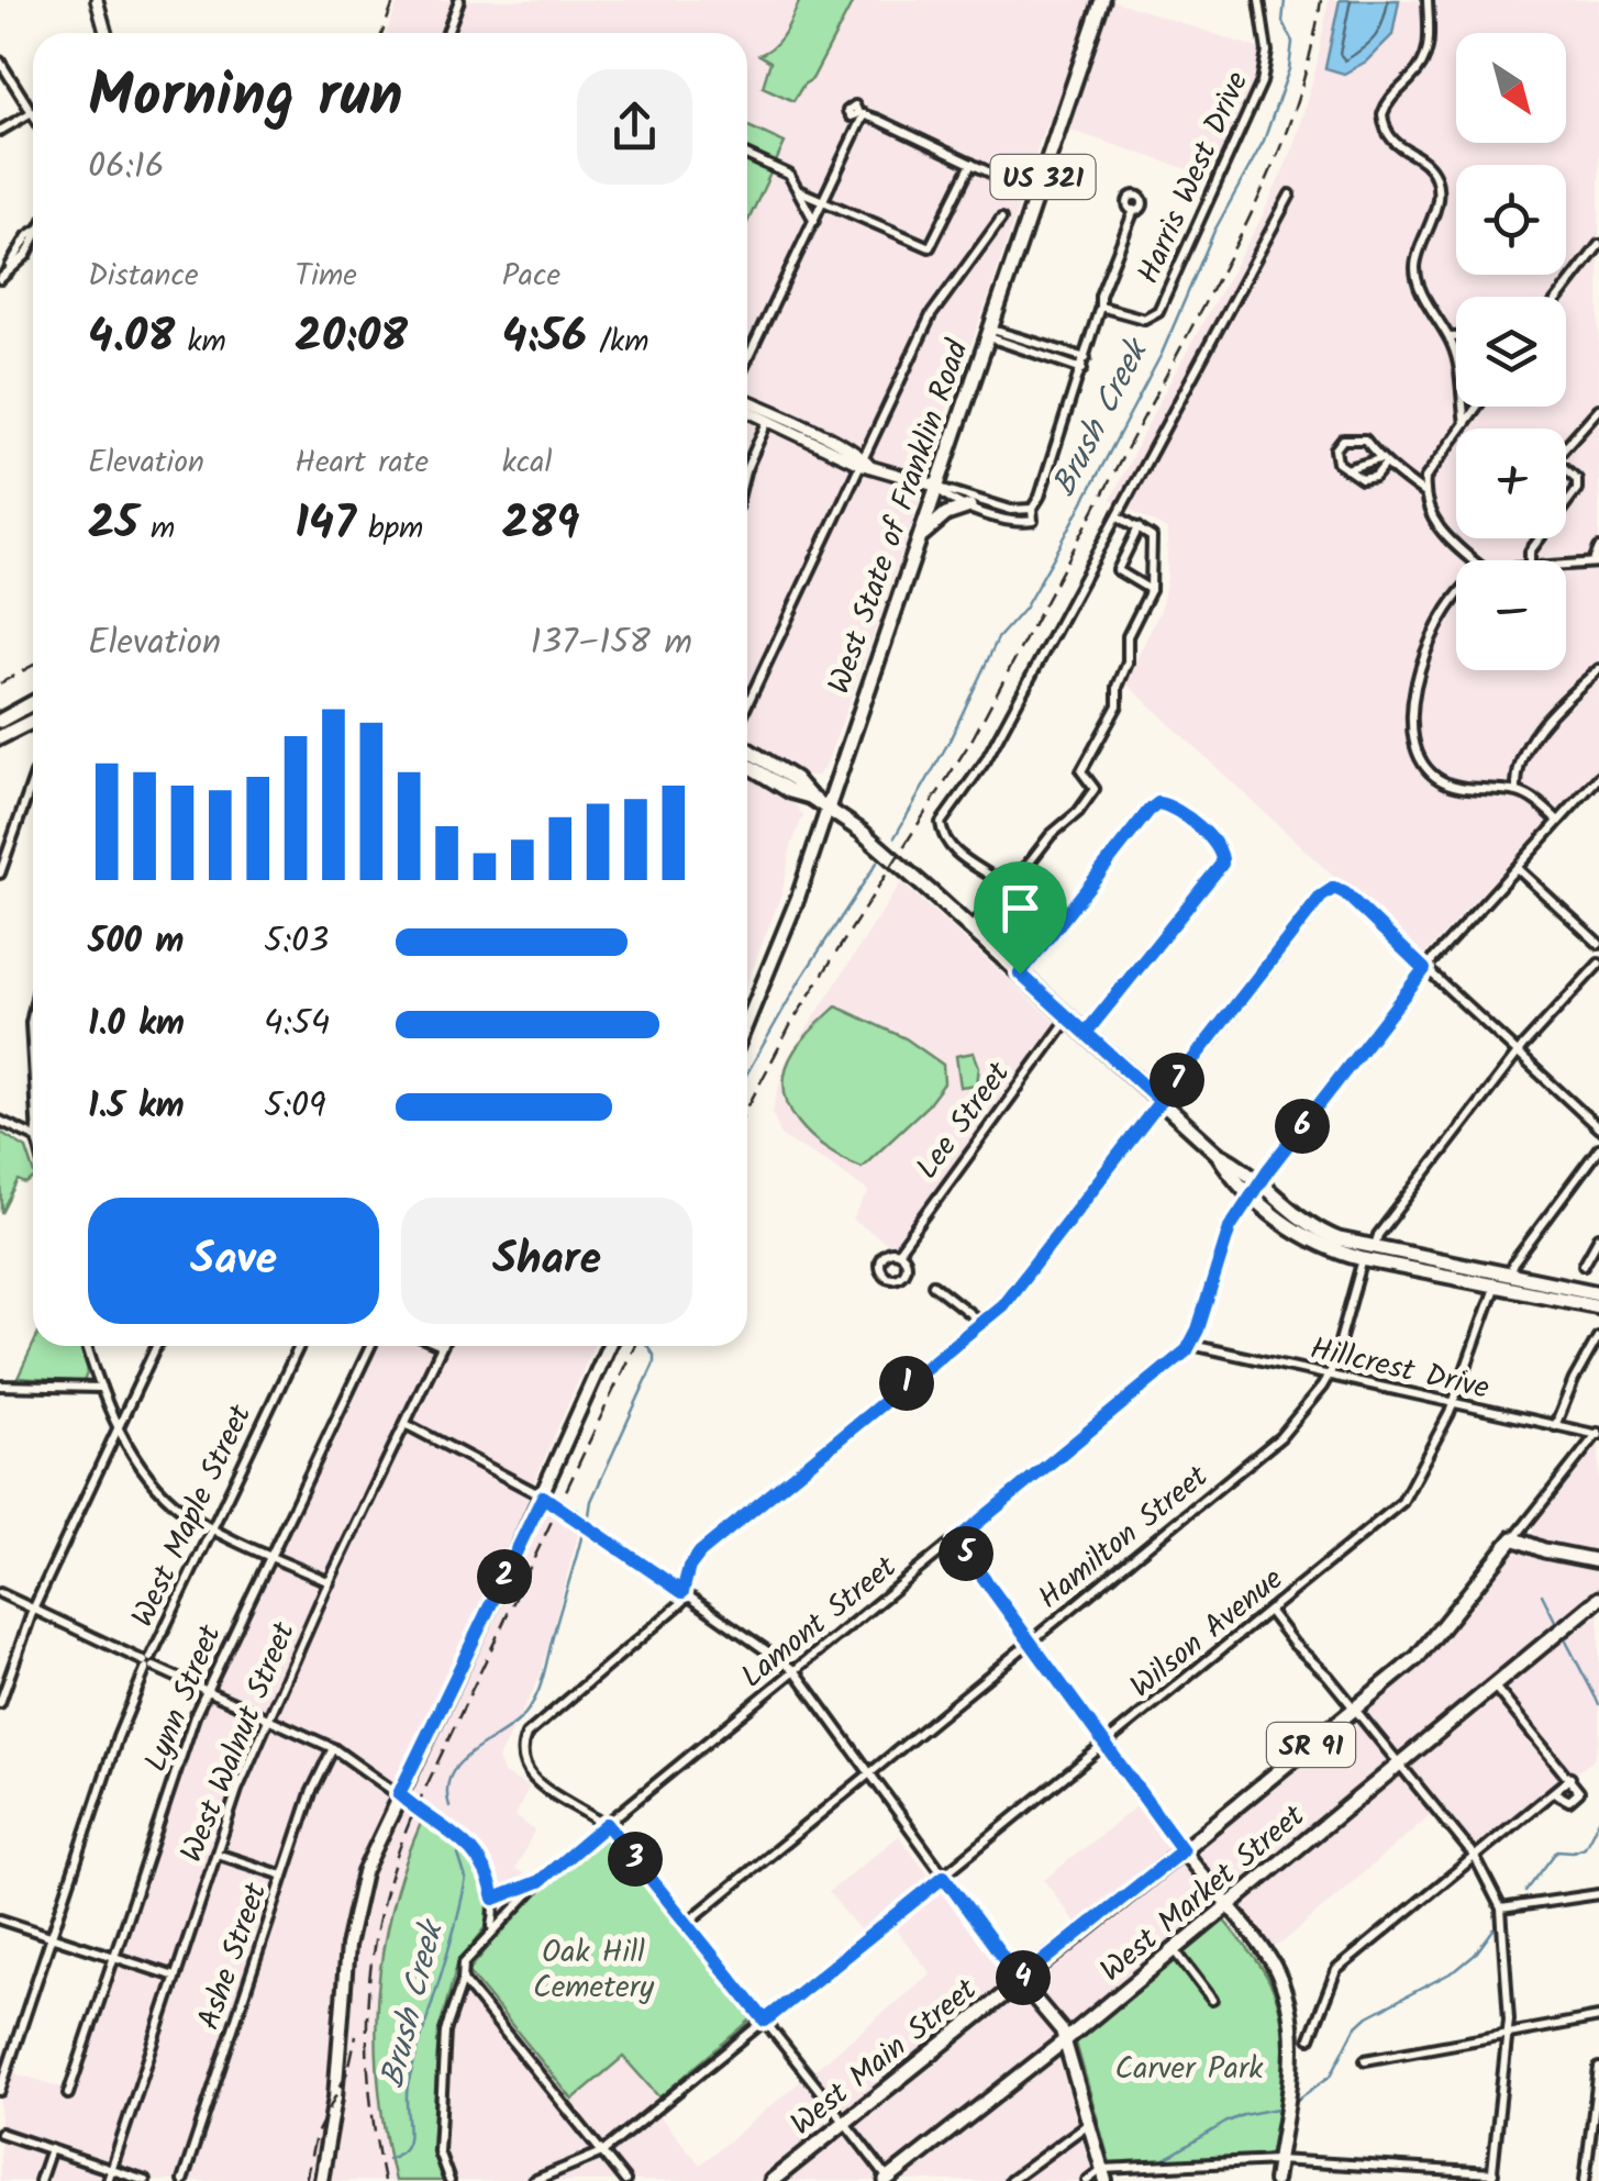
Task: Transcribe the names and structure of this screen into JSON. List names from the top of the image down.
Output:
{
  "streets": {
    "main road": [
      "US 321",
      "West State of Franklin Road",
      "SR 91",
      "West Market Street",
      "West Main Street"
    ],
    "street": [
      "Harris West Drive",
      "Lee Street",
      "Hillcrest Drive",
      "West Maple Street",
      "Hamilton Street",
      "Lamont Street",
      "Wilson Avenue",
      "Lynn Street",
      "West Walnut Street",
      "Ashe Street"
    ]
  },
  "crossings": [
    ["Hillcrest Drive", "Hamilton Street"],
    ["Hillcrest Drive", "Lamont Street"],
    ["Hillcrest Drive", "Wilson Avenue"],
    ["Hillcrest Drive", "West Main Street"]
  ],
  "water": ["Brush Creek"],
  "parks": ["Oak Hill Cemetery", "Carver Park"],
  "north": "bottom right",
  "page": {
    "map_buttons": ["+", "−"],
    "heading": ["Morning run", "06:16"],
    "stats": [
      ["Distance", "4.08 km"],
      ["Time", "20:08"],
      ["Pace", "4:56 /km"],
      ["Elevation", "25 m"],
      ["Heart rate", "147 bpm"],
      ["kcal", "289"]
    ],
    "chart": ["Elevation", "137–158 m"],
    "list": [
      {
        "name": "500 m",
        "note": "5:03"
      },
      {
        "name": "1.0 km",
        "note": "4:54"
      },
      {
        "name": "1.5 km",
        "note": "5:09"
      }
    ],
    "pins": [
      "7",
      "6",
      "1",
      "5",
      "2",
      "3",
      "4"
    ],
    "buttons": ["Save", "Share"]
  }
}
